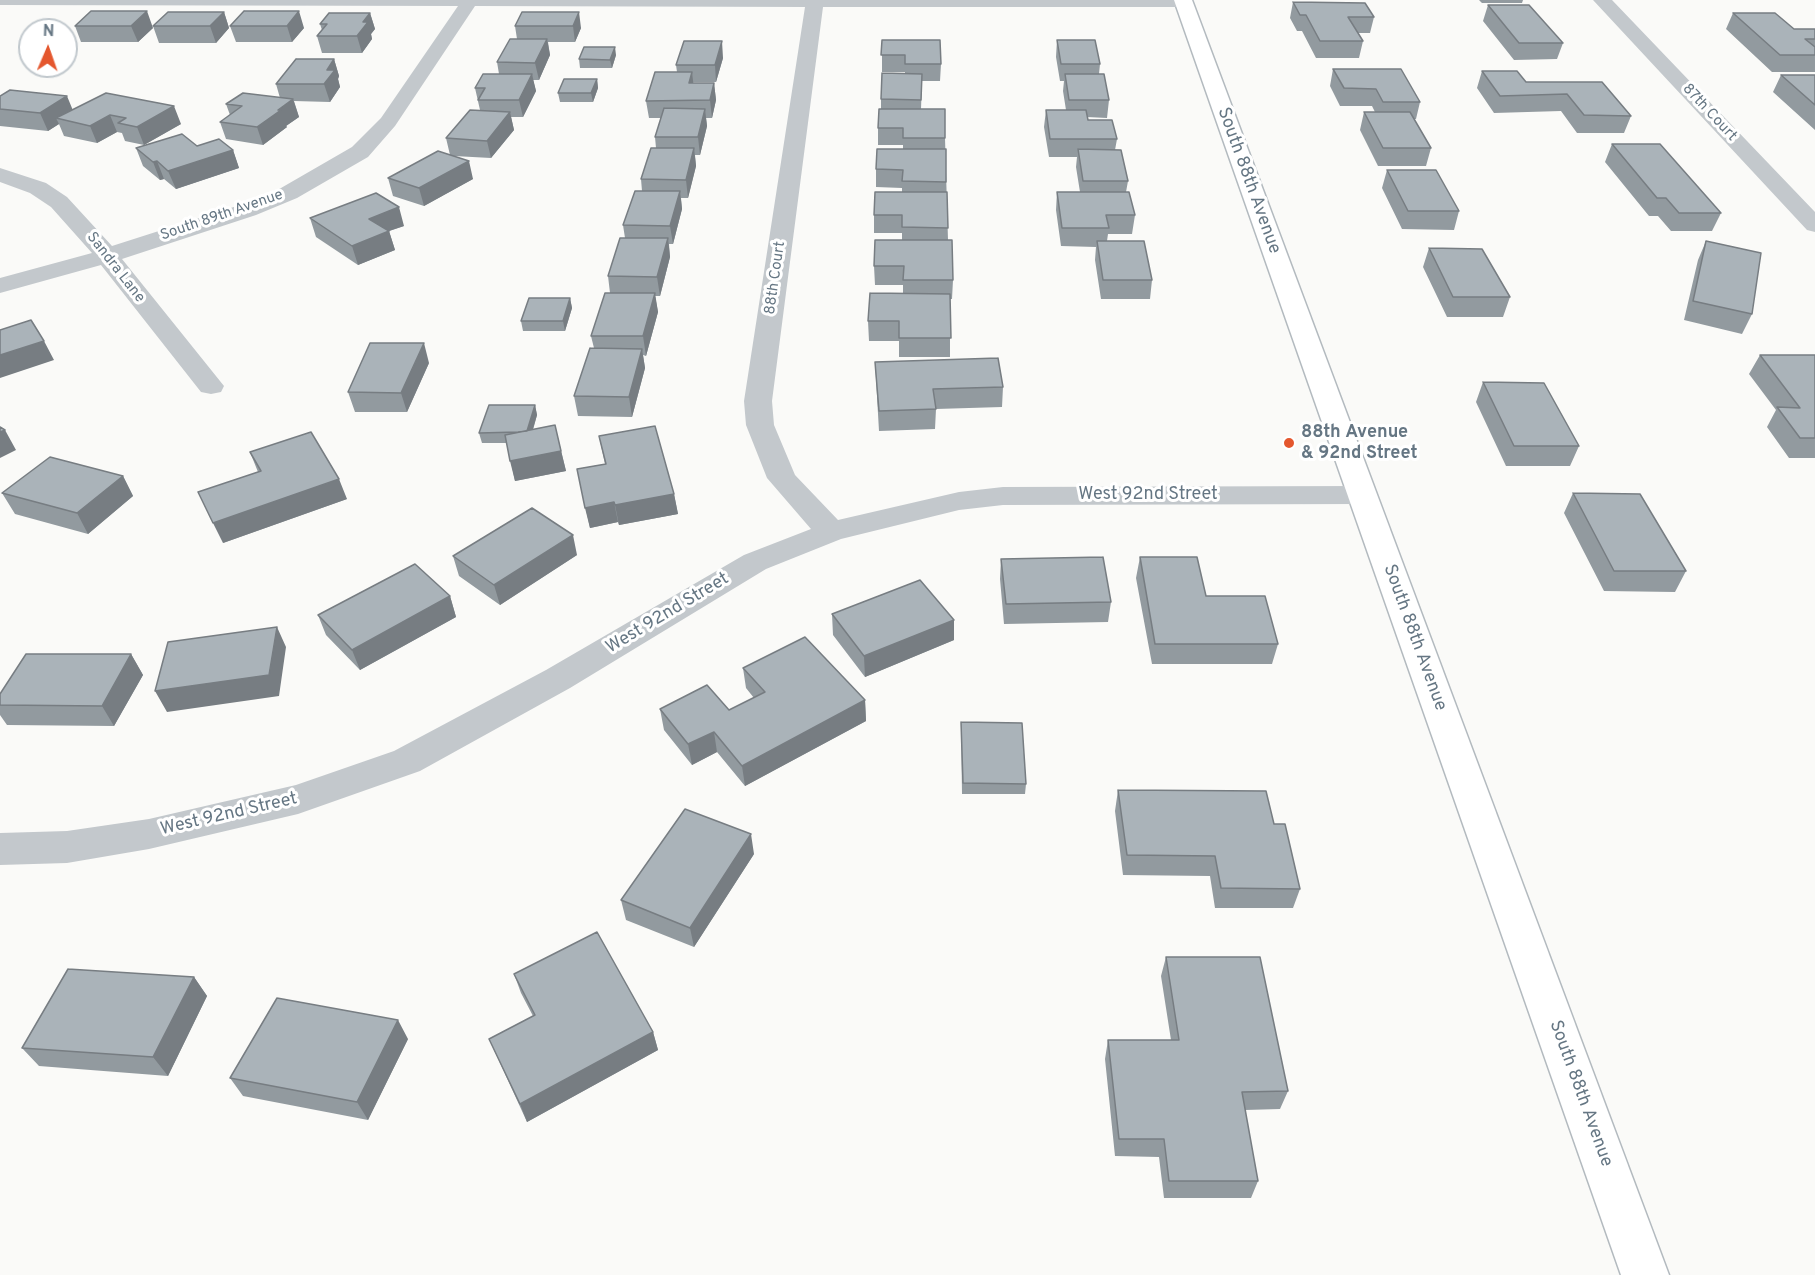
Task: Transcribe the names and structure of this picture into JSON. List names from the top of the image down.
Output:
{
  "streets": {
    "street": [
      "87th Court",
      "South 88th Avenue",
      "South 89th Avenue",
      "Sandra Lane",
      "88th Court",
      "West 92nd Street"
    ]
  },
  "crossings": [
    ["South 88th Avenue", "West 92nd Street"],
    ["South 89th Avenue", "Sandra Lane"],
    ["88th Court", "West 92nd Street"]
  ],
  "places": ["88th Avenue & 92nd Street"],
  "north": "top"
}
